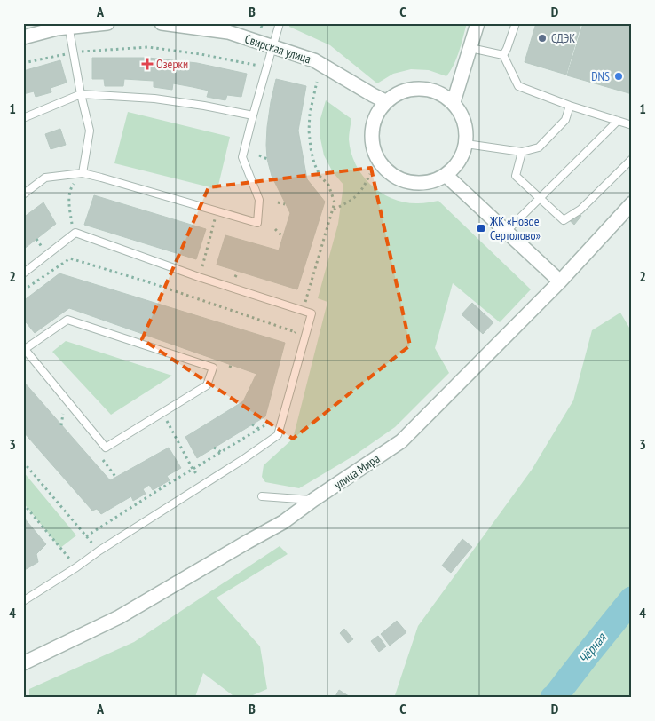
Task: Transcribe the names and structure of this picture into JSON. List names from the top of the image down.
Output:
{
  "streets": {
    "street": ["Свирская улица", "улица Мира"]
  },
  "water": ["Чёрная"],
  "places": {
    "other": ["СДЭК", "DNS"],
    "health": ["Озерки"],
    "transit": ["ЖК «Новое Сертолово»"]
  },
  "grid": {
    "columns": [
      "A",
      "B",
      "C",
      "D"
    ],
    "rows": [
      "1",
      "2",
      "3",
      "4"
    ]
  }
}
